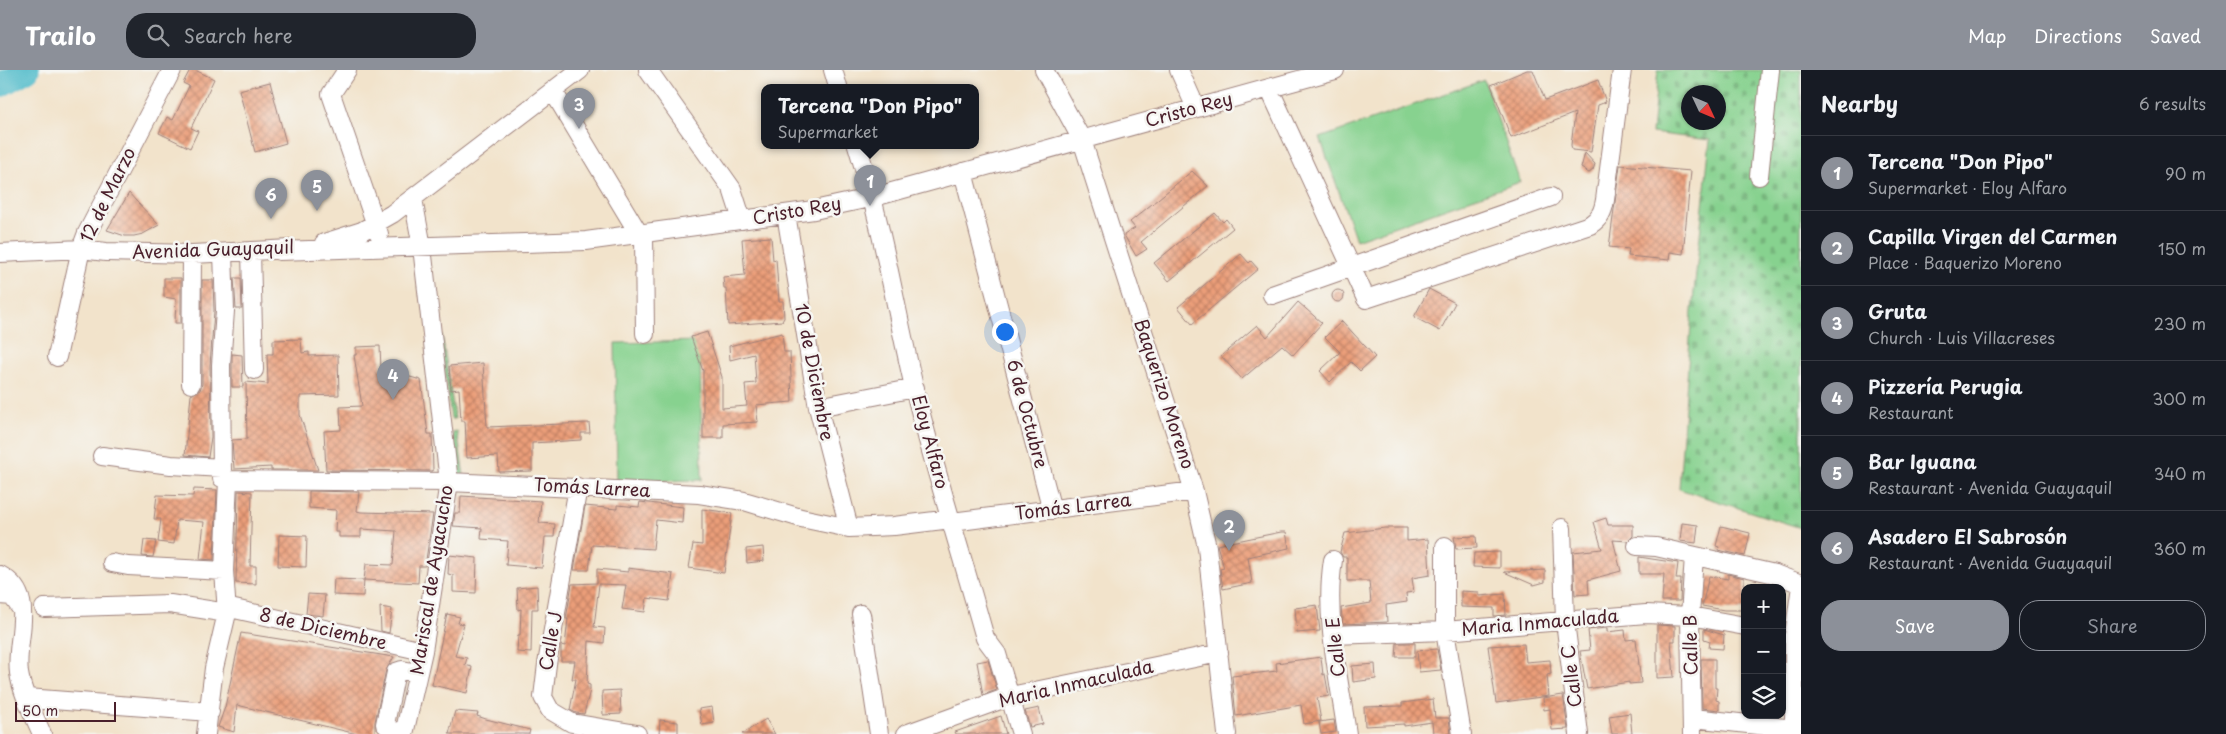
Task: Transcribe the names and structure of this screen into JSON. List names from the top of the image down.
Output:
{
  "streets": {
    "street": [
      "Cristo Rey",
      "12 de Marzo",
      "Avenida Guayaquil",
      "10 de Diciembre",
      "Baquerizo Moreno",
      "6 de Octubre",
      "Eloy Alfaro",
      "Tomás Larrea",
      "Mariscal de Ayacucho",
      "Maria Inmaculada",
      "8 de Diciembre",
      "Calle J",
      "Calle B",
      "Calle E",
      "Calle C"
    ]
  },
  "crossings": [
    ["Cristo Rey", "Avenida Guayaquil"],
    ["Cristo Rey", "10 de Diciembre"],
    ["Cristo Rey", "Baquerizo Moreno"],
    ["Cristo Rey", "6 de Octubre"],
    ["Cristo Rey", "Eloy Alfaro"],
    ["Cristo Rey", "Mariscal de Ayacucho"],
    ["12 de Marzo", "Avenida Guayaquil"],
    ["Avenida Guayaquil", "Mariscal de Ayacucho"],
    ["10 de Diciembre", "Tomás Larrea"],
    ["Baquerizo Moreno", "Tomás Larrea"],
    ["Baquerizo Moreno", "Maria Inmaculada"],
    ["6 de Octubre", "Tomás Larrea"],
    ["Eloy Alfaro", "Tomás Larrea"],
    ["Eloy Alfaro", "Maria Inmaculada"],
    ["Tomás Larrea", "Mariscal de Ayacucho"],
    ["Tomás Larrea", "Calle J"],
    ["Mariscal de Ayacucho", "8 de Diciembre"],
    ["Maria Inmaculada", "Calle B"],
    ["Maria Inmaculada", "Calle E"],
    ["Maria Inmaculada", "Calle C"]
  ],
  "scale_bar": "50 m",
  "north": "bottom right",
  "page": {
    "header": "Trailo",
    "search": "Search here",
    "nav": ["Map", "Directions", "Saved"],
    "heading": ["Nearby", "6 results"],
    "popup": ["Tercena \"Don Pipo\"", "Supermarket"],
    "pins": [
      "3",
      "1",
      "5",
      "6",
      "4",
      "2"
    ],
    "list": [
      {
        "mark": "1",
        "name": "Tercena \"Don Pipo\"",
        "note": "Supermarket · Eloy Alfaro",
        "value": "90 m"
      },
      {
        "mark": "2",
        "name": "Capilla Virgen del Carmen",
        "note": "Place · Baquerizo Moreno",
        "value": "150 m"
      },
      {
        "mark": "3",
        "name": "Gruta",
        "note": "Church · Luis Villacreses",
        "value": "230 m"
      },
      {
        "mark": "4",
        "name": "Pizzería Perugia",
        "note": "Restaurant",
        "value": "300 m"
      },
      {
        "mark": "5",
        "name": "Bar Iguana",
        "note": "Restaurant · Avenida Guayaquil",
        "value": "340 m"
      },
      {
        "mark": "6",
        "name": "Asadero El Sabrosón",
        "note": "Restaurant · Avenida Guayaquil",
        "value": "360 m"
      }
    ],
    "map_buttons": ["+", "−"],
    "buttons": ["Save", "Share"],
    "scale": "50 m"
  }
}
